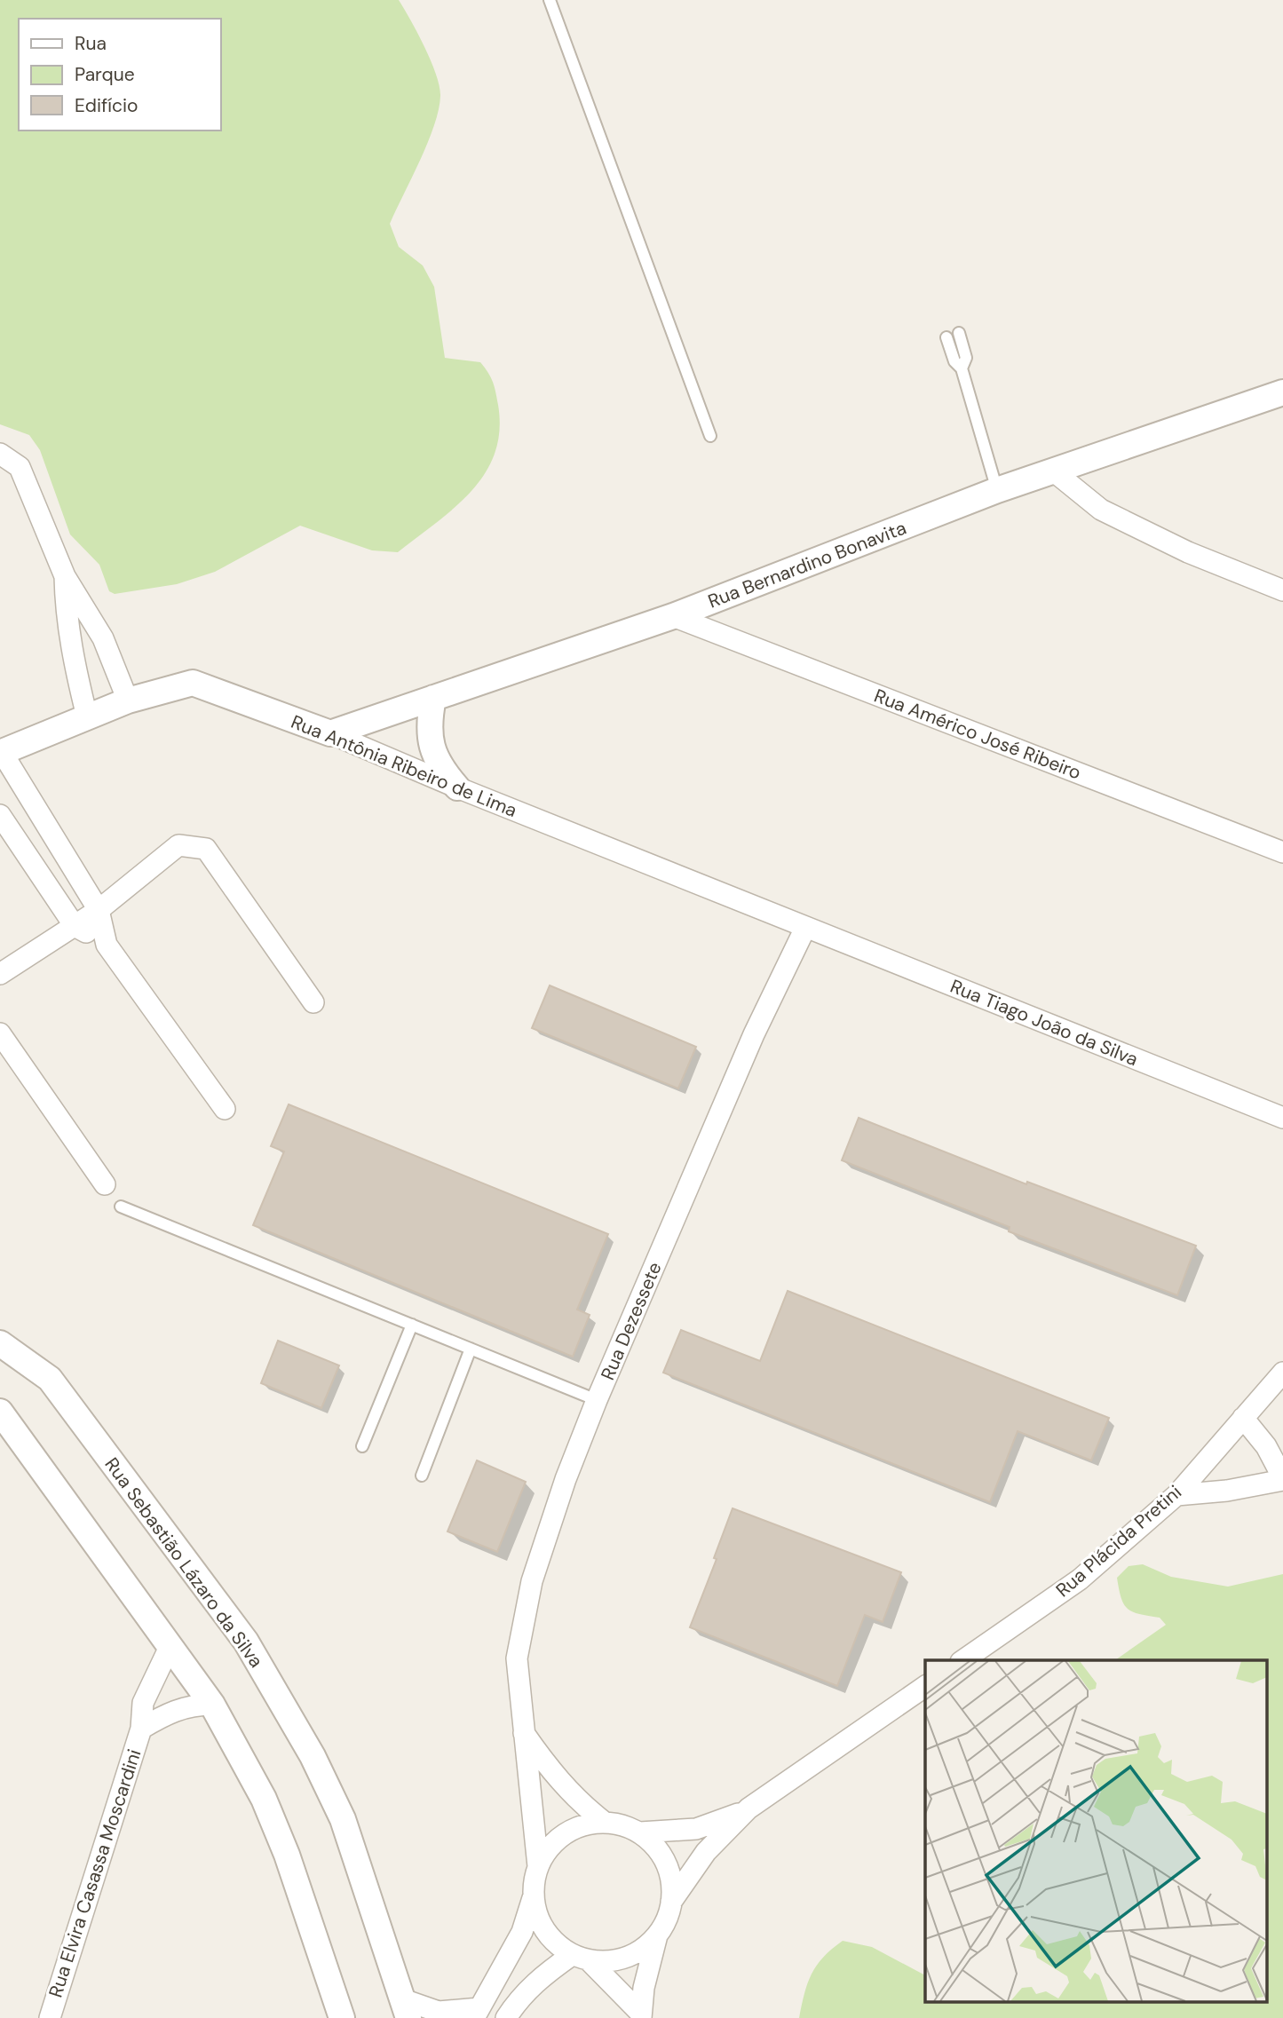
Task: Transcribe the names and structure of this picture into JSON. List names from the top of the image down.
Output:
{
  "streets": {
    "street": [
      "Rua Bernardino Bonavita",
      "Rua Américo José Ribeiro",
      "Rua Antônia Ribeiro de Lima",
      "Rua Tiago João da Silva",
      "Rua Dezessete",
      "Rua Plácida Pretini",
      "Rua Sebastião Lázaro da Silva",
      "Rua Elvira Casassa Moscardini"
    ]
  },
  "crossings": [
    ["Rua Bernardino Bonavita", "Rua Américo José Ribeiro"],
    ["Rua Bernardino Bonavita", "Rua Antônia Ribeiro de Lima"],
    ["Rua Antônia Ribeiro de Lima", "Rua Tiago João da Silva"],
    ["Rua Antônia Ribeiro de Lima", "Rua Dezessete"],
    ["Rua Tiago João da Silva", "Rua Dezessete"]
  ],
  "legend": ["Rua", "Parque", "Edifício"]
}
